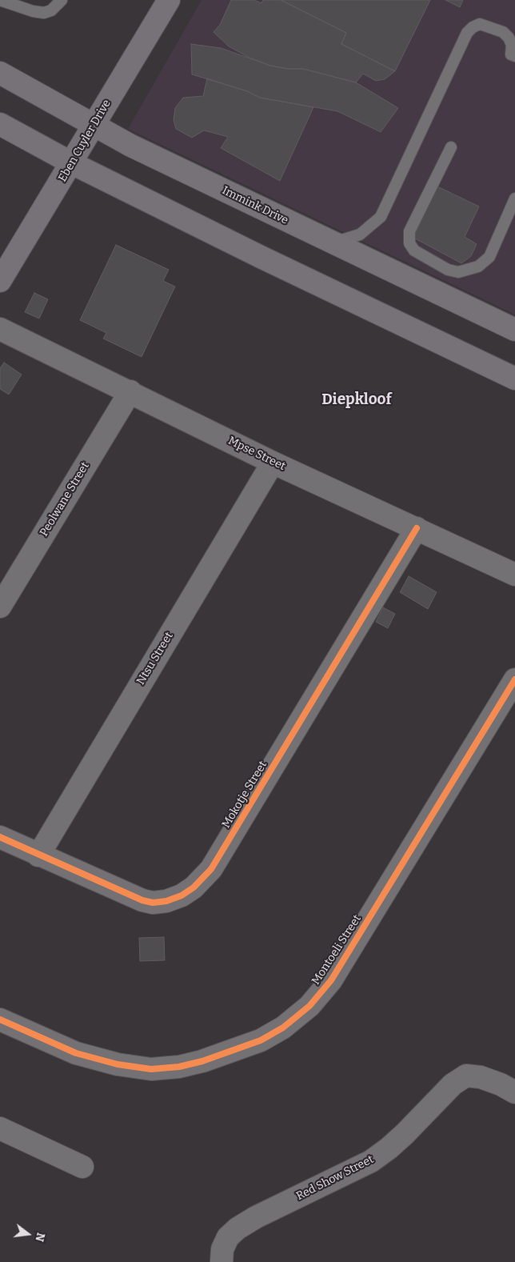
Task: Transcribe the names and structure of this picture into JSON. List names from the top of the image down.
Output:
{
  "streets": {
    "main road": ["Eben Cuyler Drive", "Immink Drive"],
    "street": [
      "Mpse Street",
      "Peolwane Street",
      "Ntsu Street",
      "Mokotje Street",
      "Montoeli Street",
      "Red Show Street"
    ]
  },
  "crossings": [
    ["Eben Cuyler Drive", "Immink Drive"],
    ["Mpse Street", "Peolwane Street"],
    ["Mpse Street", "Ntsu Street"],
    ["Mpse Street", "Mokotje Street"],
    ["Ntsu Street", "Mokotje Street"]
  ],
  "districts": ["Diepkloof"],
  "north": "right"
}
